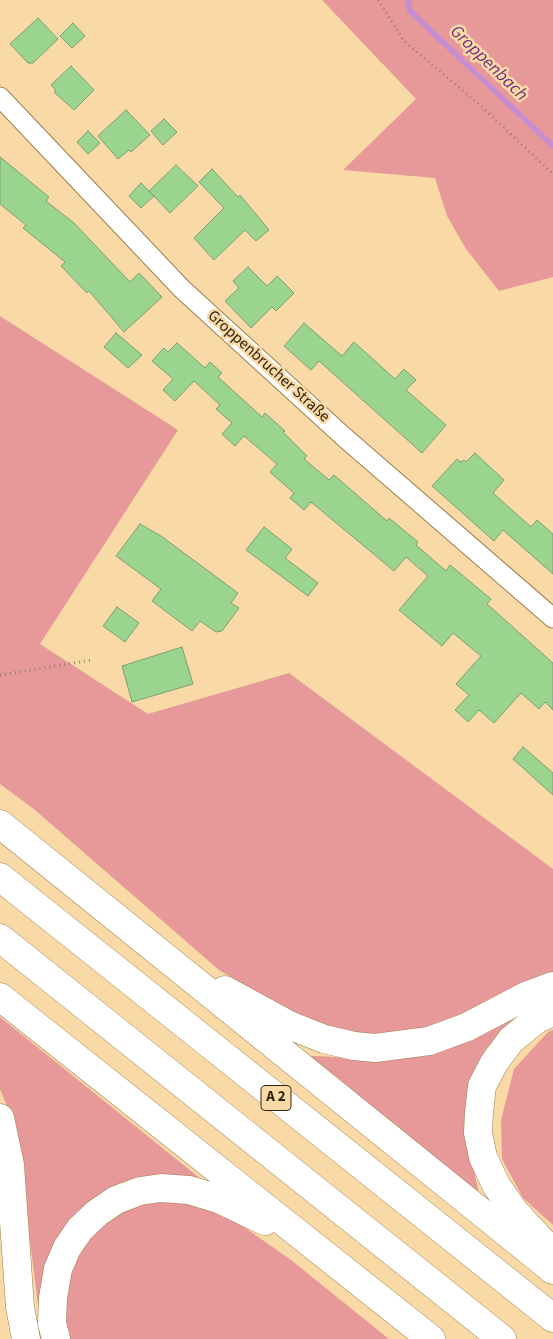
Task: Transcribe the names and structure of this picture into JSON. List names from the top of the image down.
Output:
{
  "streets": {
    "highway": ["A 2"],
    "street": ["Groppenbrucher Straße"]
  },
  "water": ["Groppenbach"]
}
